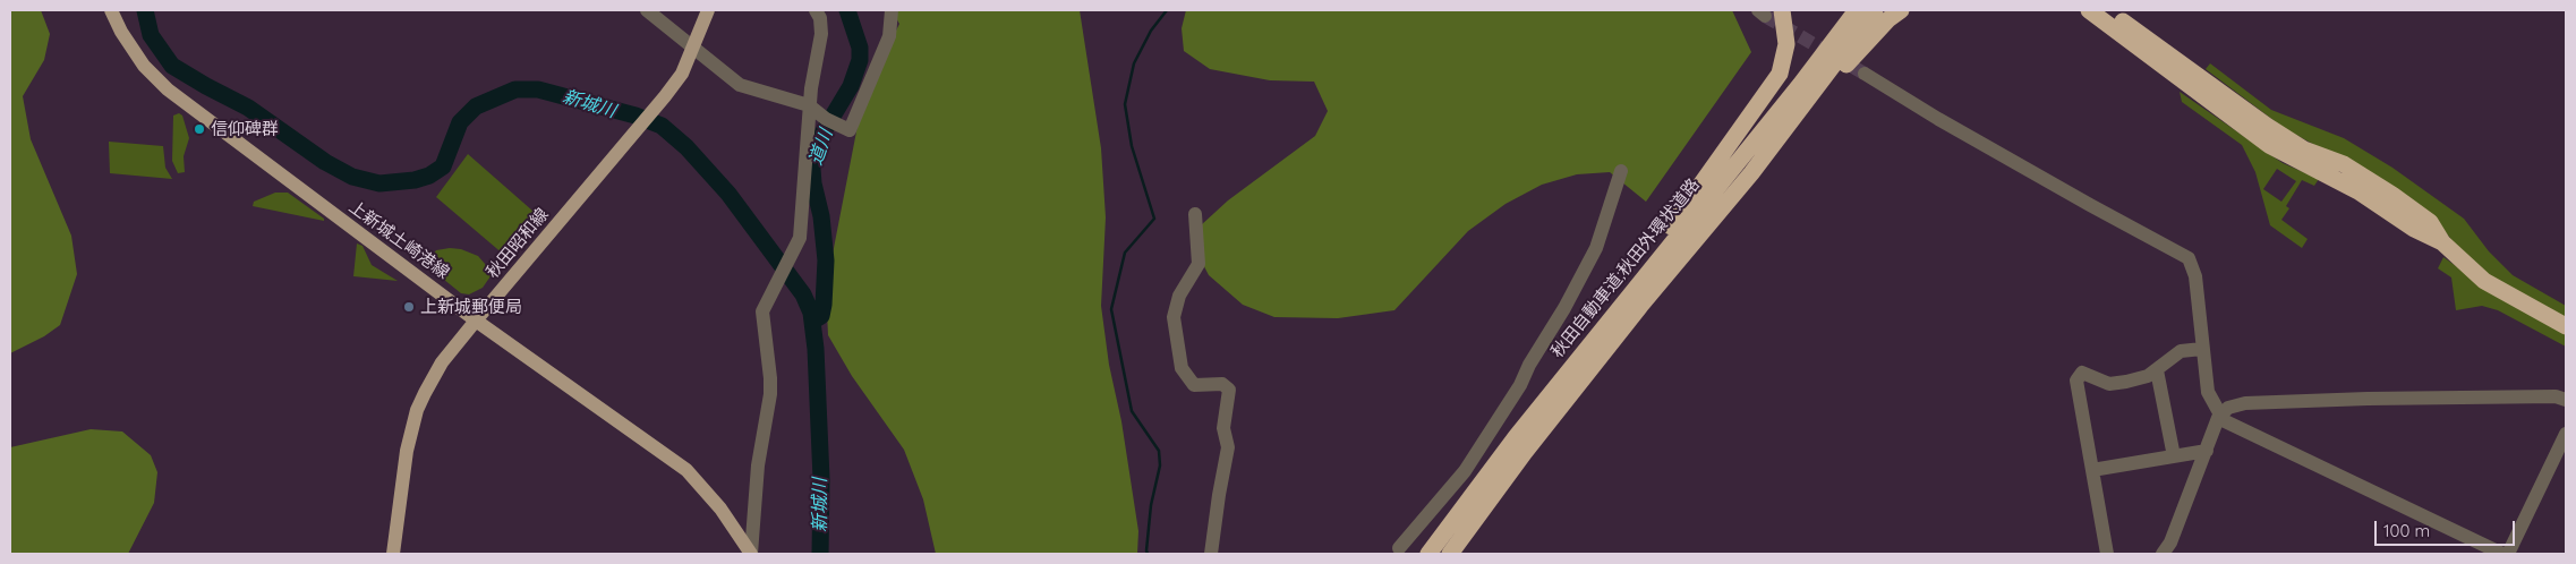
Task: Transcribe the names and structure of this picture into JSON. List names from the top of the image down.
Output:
{
  "streets": {
    "highway": ["秋田自動車道;秋田外環状道路"],
    "main road": ["上新城土崎港線", "秋田昭和線"]
  },
  "crossings": [
    ["上新城土崎港線", "秋田昭和線"]
  ],
  "water": ["新城川", "道川"],
  "places": ["信仰碑群", "上新城郵便局"],
  "scale_bar": "100 m"
}
